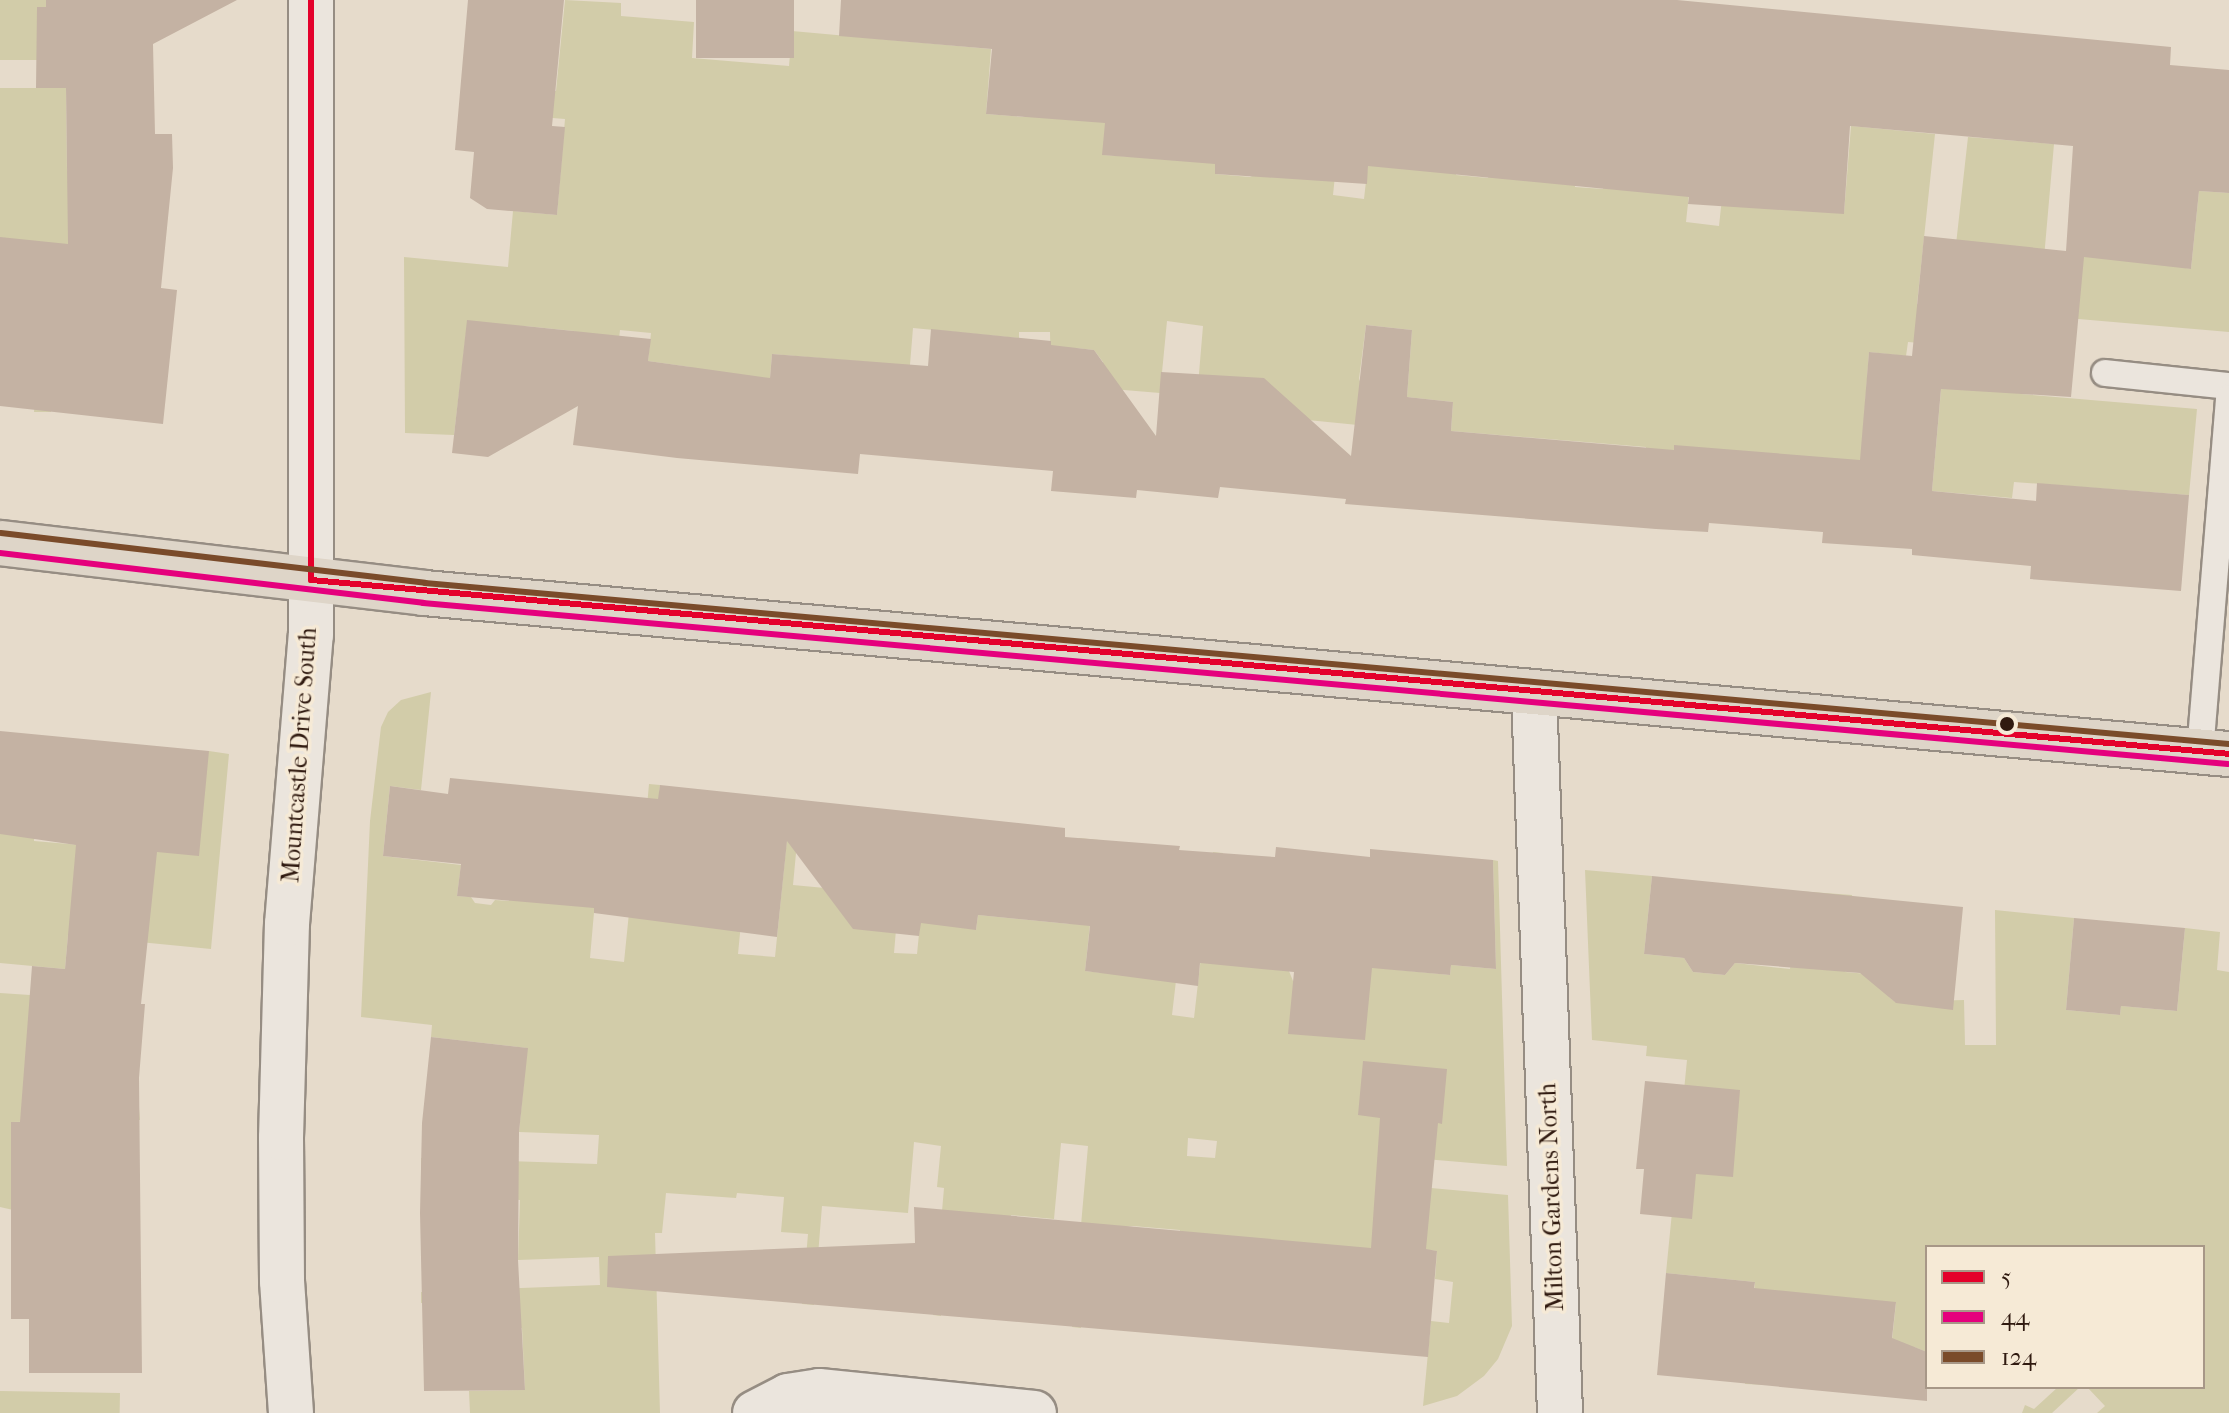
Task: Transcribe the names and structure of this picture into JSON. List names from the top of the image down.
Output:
{
  "streets": {
    "street": ["Mountcastle Drive South", "Milton Gardens North"]
  },
  "lines": ["transit line 5", "transit line 124", "transit line 44"],
  "legend": ["5", "44", "124"]
}
